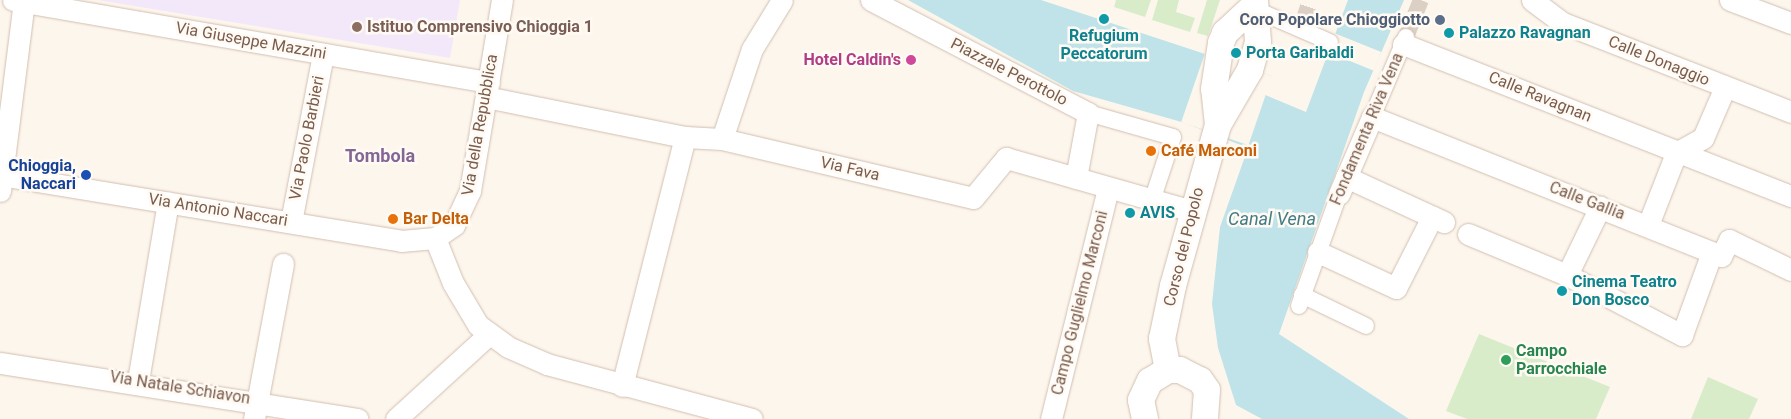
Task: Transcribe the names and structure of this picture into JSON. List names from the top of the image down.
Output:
{
  "streets": {
    "street": [
      "Via Giuseppe Mazzini",
      "Calle Donaggio",
      "Piazzale Perottolo",
      "Calle Ravagnan",
      "Via della Repubblica",
      "Fondamenta Riva Vena",
      "Via Paolo Barbieri",
      "Via Fava",
      "Calle Gallia",
      "Via Antonio Naccari",
      "Corso del Popolo",
      "Campo Guglielmo Marconi",
      "Via Natale Schiavon"
    ]
  },
  "crossings": [
    ["Via Giuseppe Mazzini", "Via della Repubblica"],
    ["Via Giuseppe Mazzini", "Via Paolo Barbieri"],
    ["Via Giuseppe Mazzini", "Via Fava"],
    ["Calle Ravagnan", "Fondamenta Riva Vena"],
    ["Via della Repubblica", "Via Fava"],
    ["Via della Repubblica", "Via Antonio Naccari"],
    ["Fondamenta Riva Vena", "Calle Gallia"],
    ["Via Paolo Barbieri", "Via Antonio Naccari"],
    ["Via Fava", "Corso del Popolo"],
    ["Via Fava", "Campo Guglielmo Marconi"]
  ],
  "districts": ["Tombola"],
  "water": ["Canal Vena"],
  "places": [
    "Refugium Peccatorum",
    "Coro Popolare Chioggiotto",
    "Istituo Comprensivo Chioggia 1",
    "Palazzo Ravagnan",
    "Porta Garibaldi",
    "Hotel Caldin's",
    "Café Marconi",
    "Chioggia, Naccari",
    "AVIS",
    "Bar Delta",
    "Cinema Teatro Don Bosco",
    "Campo Parrocchiale"
  ]
}
